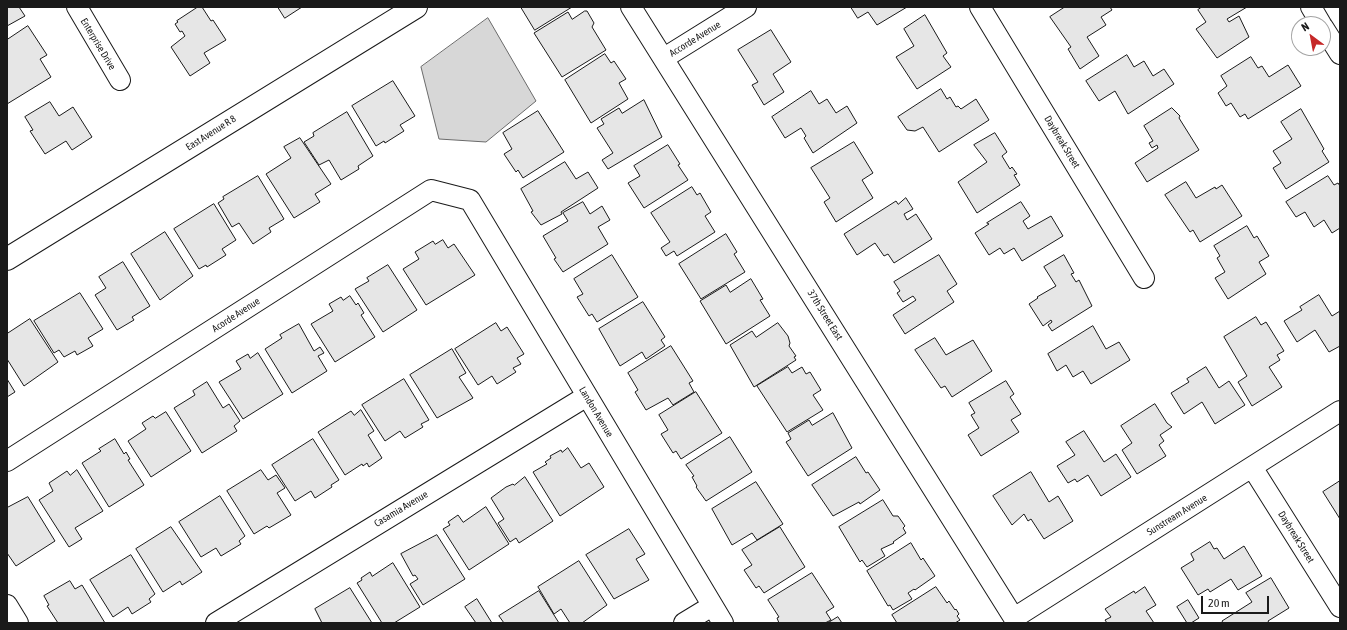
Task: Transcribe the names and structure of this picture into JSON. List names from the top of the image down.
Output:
{
  "streets": {
    "street": [
      "Accorde Avenue",
      "Enterprise Drive",
      "East Avenue R 8",
      "Daybreak Street",
      "Acorde Avenue",
      "37th Street East",
      "Landon Avenue",
      "Casamia Avenue",
      "Sunstream Avenue"
    ]
  },
  "crossings": [
    ["Accorde Avenue", "37th Street East"],
    ["Daybreak Street", "Sunstream Avenue"],
    ["Acorde Avenue", "Landon Avenue"],
    ["37th Street East", "Sunstream Avenue"],
    ["Landon Avenue", "Casamia Avenue"]
  ],
  "scale_bar": "20 m",
  "north": "top left"
}
